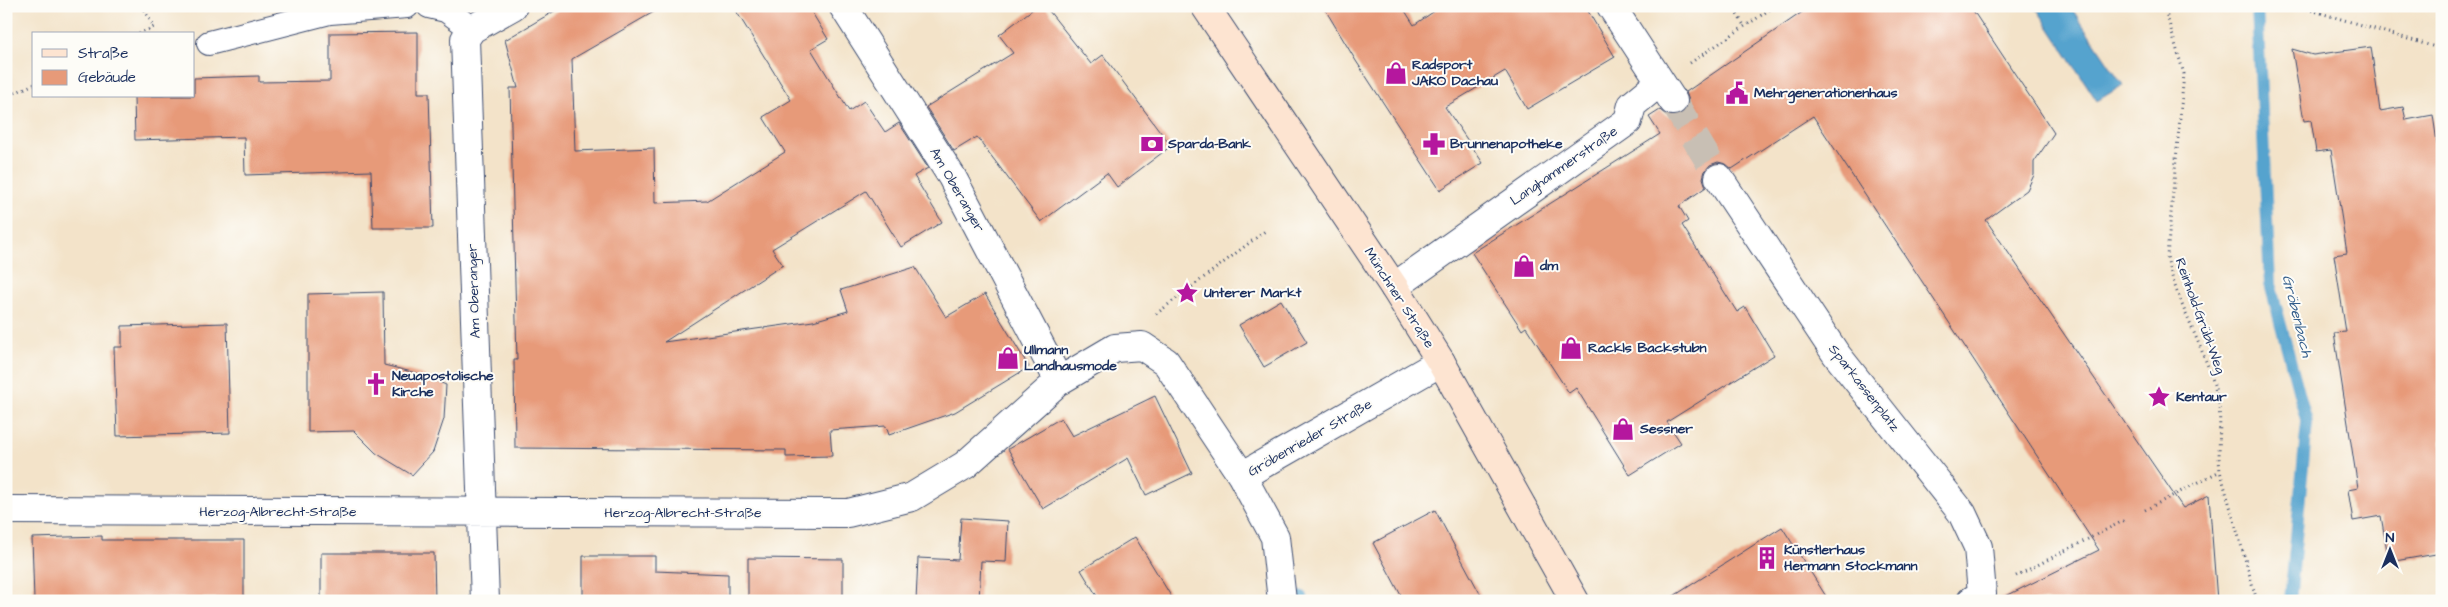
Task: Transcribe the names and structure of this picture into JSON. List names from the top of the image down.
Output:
{
  "streets": {
    "main road": ["Münchner Straße"],
    "street": [
      "Langhammerstraße",
      "Am Oberanger",
      "Sparkassenplatz",
      "Gröbenrieder Straße",
      "Herzog-Albrecht-Straße"
    ],
    "path": ["Reinhold-Grübl-Weg"]
  },
  "crossings": [
    ["Langhammerstraße", "Münchner Straße"],
    ["Am Oberanger", "Herzog-Albrecht-Straße"],
    ["Münchner Straße", "Gröbenrieder Straße"]
  ],
  "water": ["Gröbenbach"],
  "places": {
    "shop": [
      "Radsport JAKO Dachau",
      "dm",
      "Rackls Backstubn",
      "Ullmann Landhausmode",
      "Sessner"
    ],
    "public building": ["Mehrgenerationenhaus"],
    "bank": ["Sparda-Bank"],
    "pharmacy": ["Brunnenapotheke"],
    "place": ["Unterer Markt", "Kentaur"],
    "church": ["Neuapostolische Kirche"],
    "building": ["Künstlerhaus Hermann Stockmann"]
  },
  "legend": ["Straße", "Gebäude"],
  "north": "top"
}
